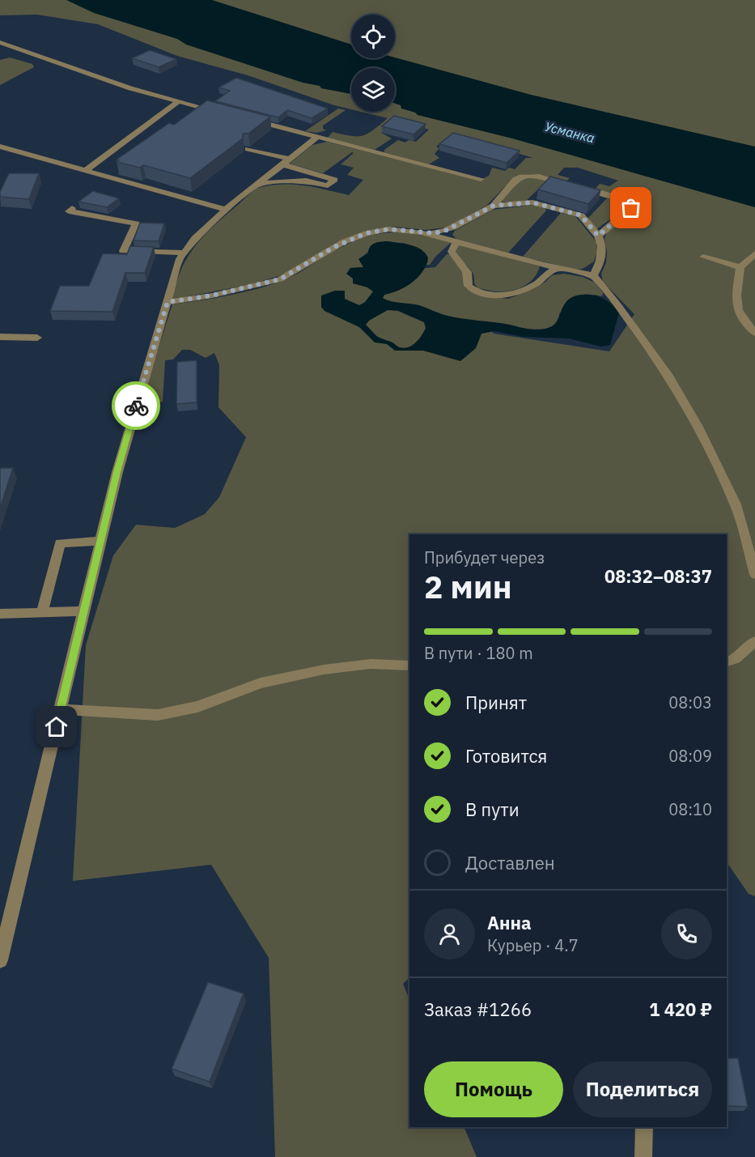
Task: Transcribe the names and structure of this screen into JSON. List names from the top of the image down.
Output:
{
  "water": ["Усманка"],
  "page": {
    "heading": ["2 мин", "Прибудет через", "08:32–08:37"],
    "panel": [
      "Анна",
      "Курьер · 4.7",
      "Заказ #1266",
      "1 420 ₽"
    ],
    "bar": "В пути · 180 m",
    "list": [
      ["Принят", "08:03"],
      ["Готовится", "08:09"],
      ["В пути", "08:10"],
      "Доставлен"
    ],
    "buttons": ["Помощь", "Поделиться"]
  }
}
